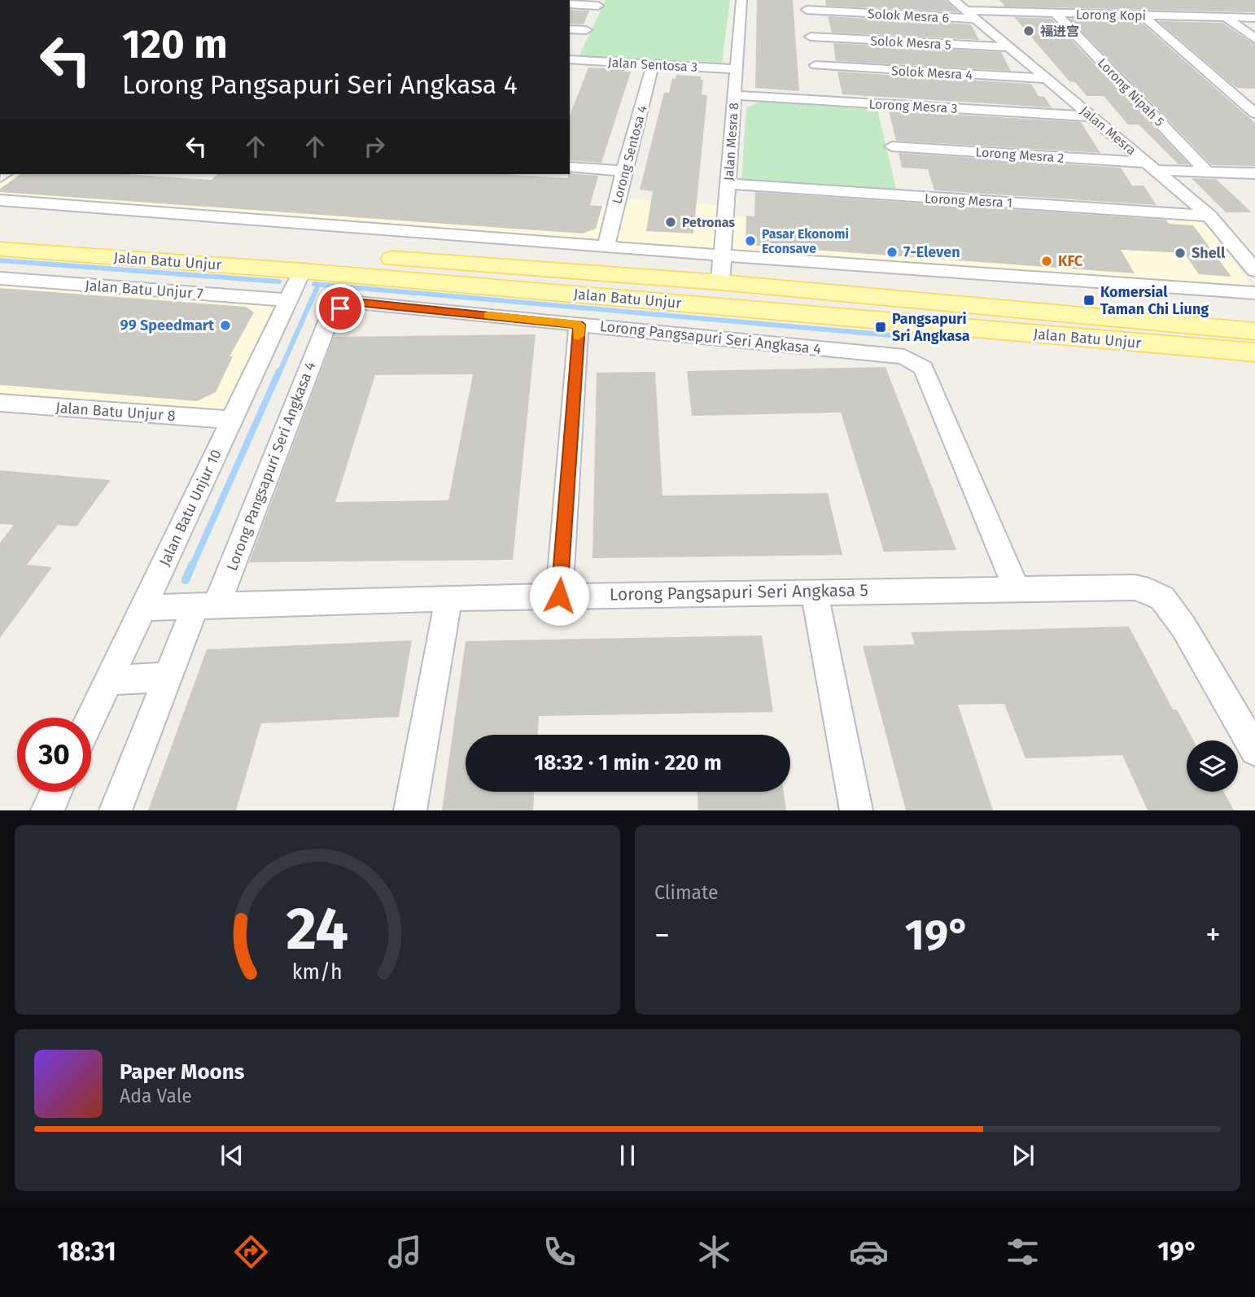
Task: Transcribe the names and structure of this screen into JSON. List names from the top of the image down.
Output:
{
  "streets": {
    "main road": ["Jalan Batu Unjur"],
    "street": [
      "Lorong Kopi",
      "Solok Mesra 6",
      "Solok Mesra 5",
      "Jalan Sentosa 3",
      "Solok Mesra 4",
      "Lorong Nipah 5",
      "Lorong Mesra 3",
      "Jalan Mesra",
      "Jalan Mesra 8",
      "Lorong Sentosa 4",
      "Lorong Mesra 2",
      "Lorong Mesra 1",
      "Jalan Batu Unjur 7",
      "Lorong Pangsapuri Seri Angkasa 4",
      "Jalan Batu Unjur 8",
      "Jalan Batu Unjur 10",
      "Lorong Pangsapuri Seri Angkasa 5"
    ]
  },
  "crossings": [
    ["Lorong Kopi", "Solok Mesra 6"],
    ["Lorong Kopi", "Lorong Nipah 5"],
    ["Lorong Kopi", "Jalan Mesra"],
    ["Solok Mesra 6", "Solok Mesra 5"],
    ["Solok Mesra 6", "Solok Mesra 4"],
    ["Solok Mesra 6", "Jalan Mesra"],
    ["Solok Mesra 5", "Solok Mesra 4"],
    ["Solok Mesra 5", "Jalan Mesra"],
    ["Jalan Sentosa 3", "Jalan Mesra 8"],
    ["Jalan Sentosa 3", "Lorong Sentosa 4"],
    ["Solok Mesra 4", "Jalan Mesra"],
    ["Lorong Mesra 3", "Jalan Mesra"],
    ["Lorong Mesra 3", "Jalan Mesra 8"],
    ["Jalan Mesra", "Lorong Mesra 2"],
    ["Jalan Mesra", "Lorong Mesra 1"],
    ["Jalan Mesra 8", "Lorong Mesra 1"],
    ["Jalan Mesra 8", "Jalan Batu Unjur"],
    ["Jalan Batu Unjur", "Jalan Batu Unjur 10"],
    ["Jalan Batu Unjur 7", "Jalan Batu Unjur 10"],
    ["Lorong Pangsapuri Seri Angkasa 4", "Lorong Pangsapuri Seri Angkasa 5"],
    ["Jalan Batu Unjur 8", "Jalan Batu Unjur 10"],
    ["Jalan Batu Unjur 10", "Lorong Pangsapuri Seri Angkasa 5"]
  ],
  "places": {
    "other": [
      "福进宫",
      "Petronas",
      "Pasar Ekonomi Econsave",
      "7-Eleven",
      "Shell",
      "KFC",
      "99 Speedmart"
    ],
    "transit": ["Komersial Taman Chi Liung", "Pangsapuri Sri Angkasa"]
  },
  "page": {
    "turn": ["120 m", "Lorong Pangsapuri Seri Angkasa 4"],
    "limit": "30",
    "trip": "18:32 · 1 min · 220 m",
    "tile": "Climate",
    "heat": ["−", "19°", "+"],
    "song": ["Paper Moons", "Ada Vale"],
    "tabs": ["18:31", "19°"],
    "gauge": ["24", "km/h"]
  }
}
